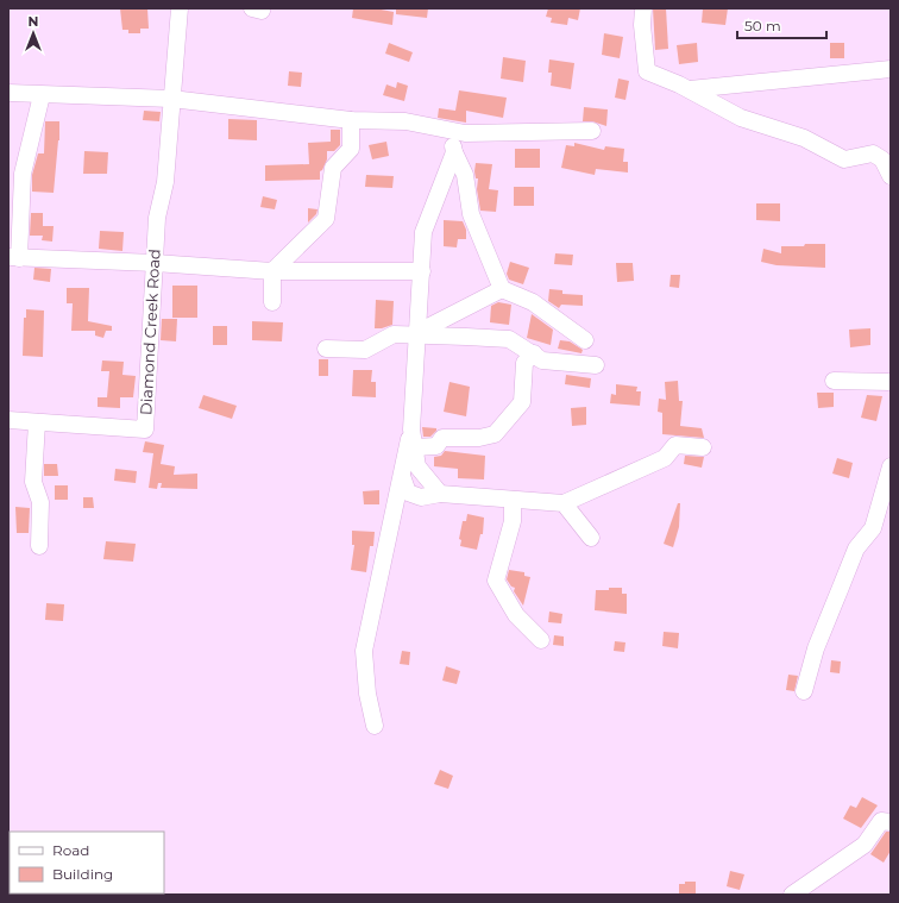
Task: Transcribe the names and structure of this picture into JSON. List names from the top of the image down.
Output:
{
  "streets": {
    "street": ["Diamond Creek Road"]
  },
  "legend": ["Road", "Building"],
  "scale_bar": "50 m",
  "north": "top"
}
